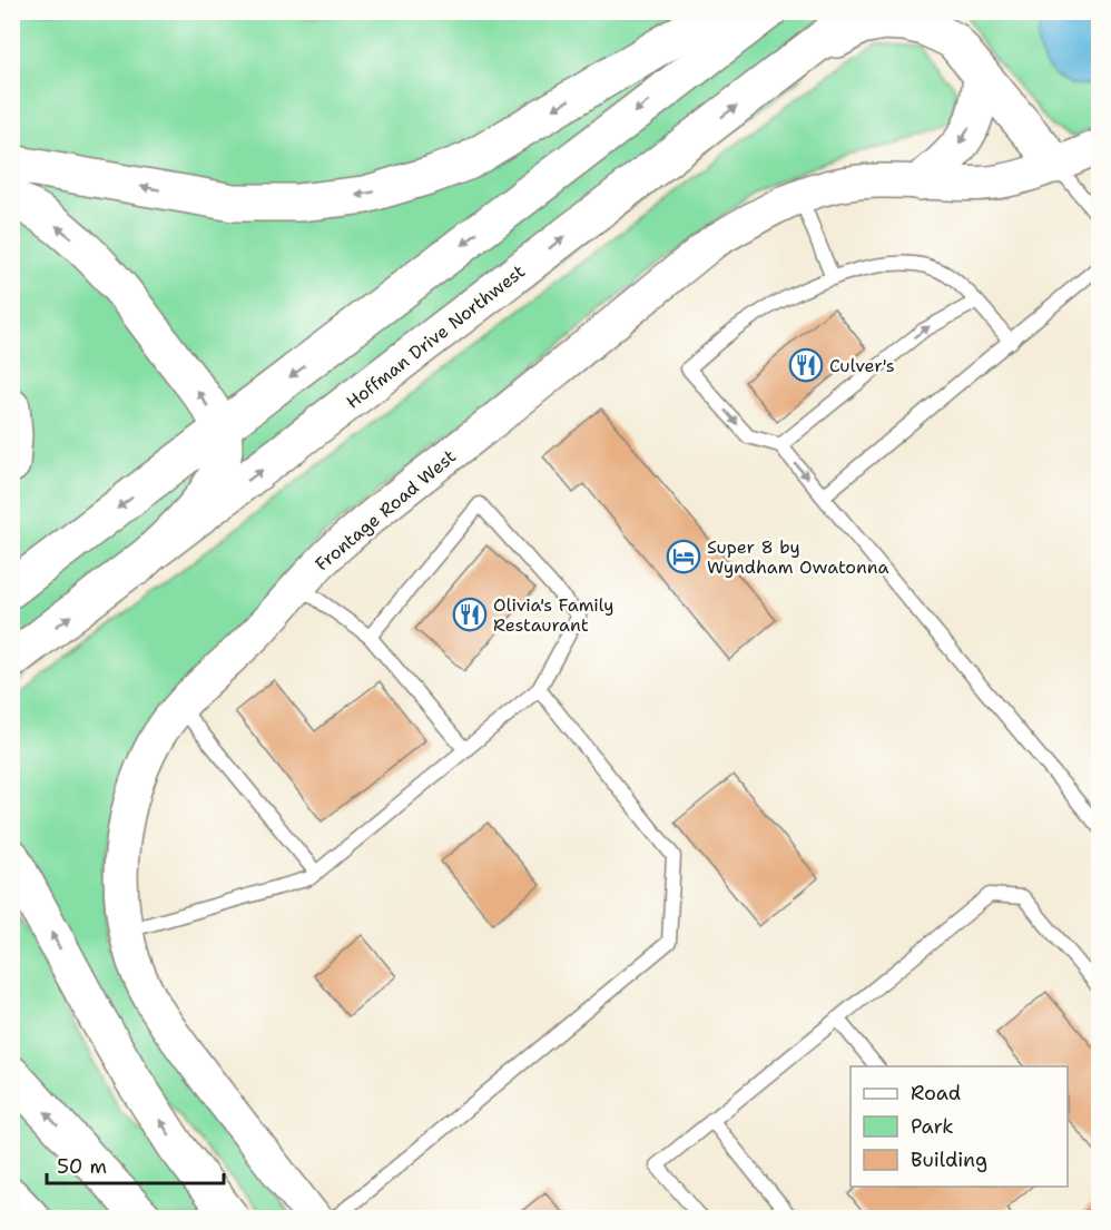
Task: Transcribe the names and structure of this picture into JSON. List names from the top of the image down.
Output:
{
  "streets": {
    "main road": ["Hoffman Drive Northwest"],
    "street": ["Frontage Road West"]
  },
  "places": {
    "restaurant": ["Culver's", "Olivia's Family Restaurant"],
    "hotel": ["Super 8 by Wyndham Owatonna"]
  },
  "legend": ["Road", "Park", "Building"],
  "scale_bar": "50 m"
}
